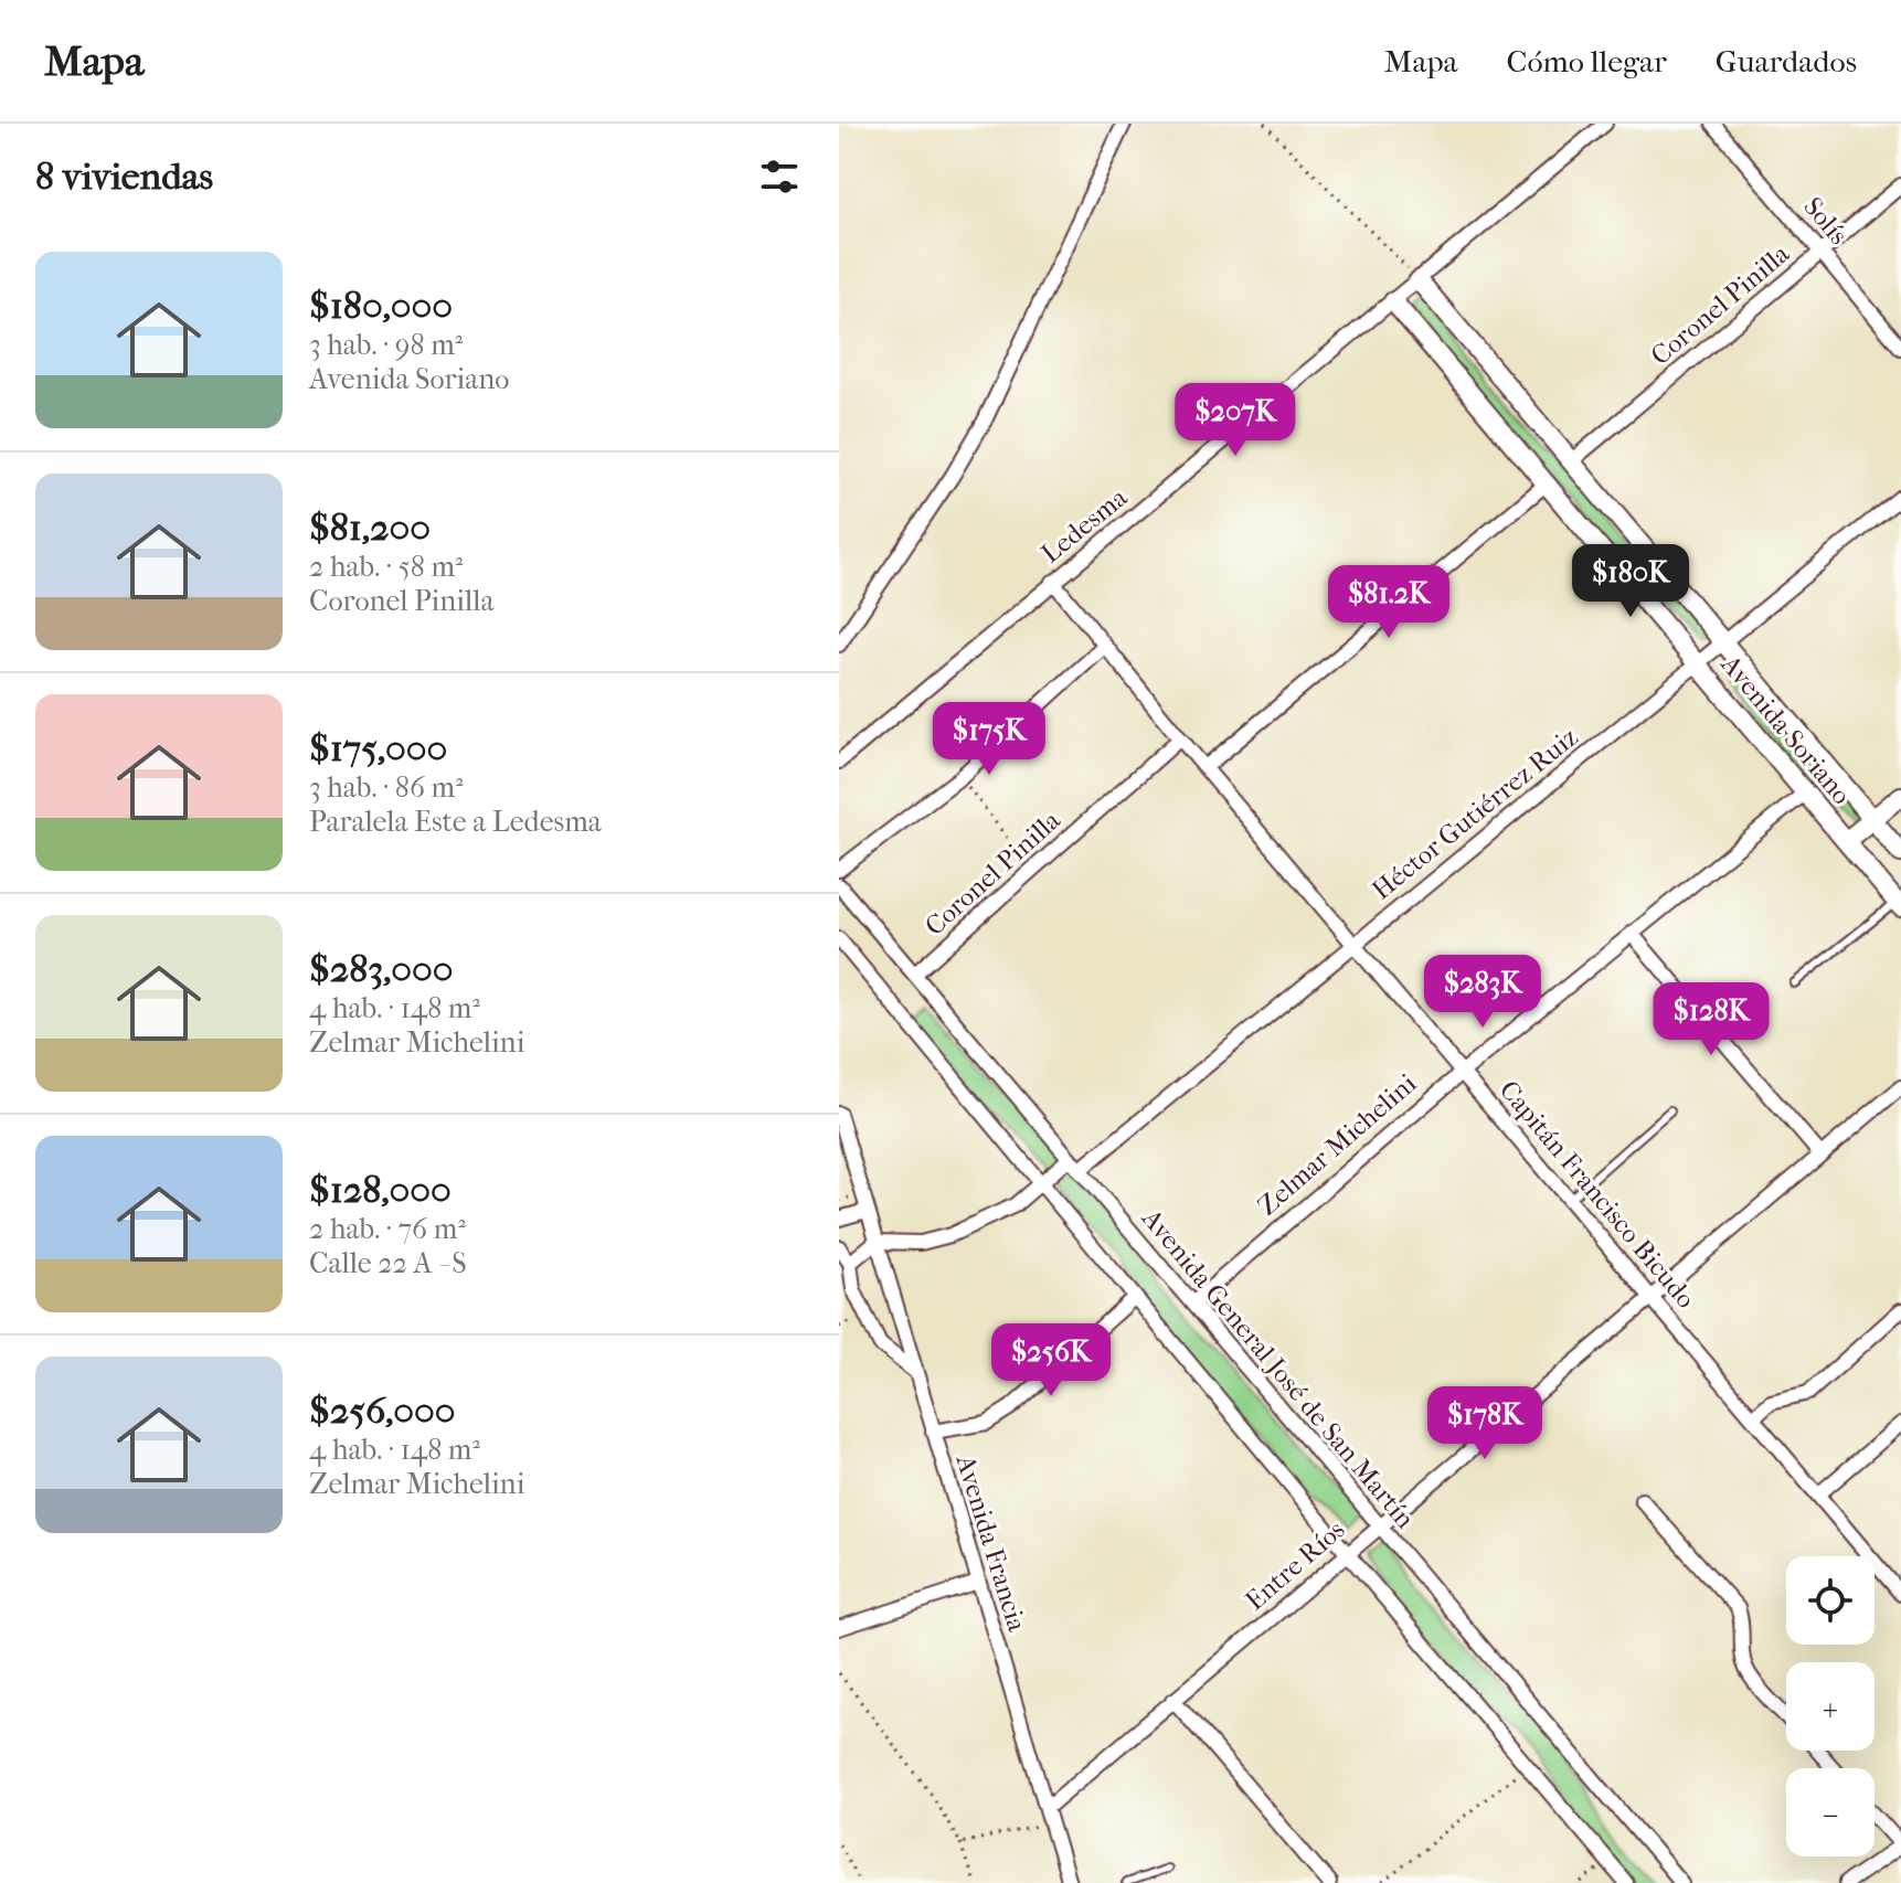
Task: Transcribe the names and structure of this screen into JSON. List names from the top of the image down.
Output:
{
  "streets": {
    "street": [
      "Solís",
      "Coronel Pinilla",
      "Ledesma",
      "Avenida Soriano",
      "Héctor Gutiérrez Ruiz",
      "Zelmar Michelini",
      "Capitán Francisco Bicudo",
      "Avenida General José de San Martín",
      "Avenida Francia",
      "Entre Ríos"
    ]
  },
  "crossings": [
    ["Solís", "Coronel Pinilla"],
    ["Coronel Pinilla", "Avenida Soriano"],
    ["Coronel Pinilla", "Capitán Francisco Bicudo"],
    ["Coronel Pinilla", "Avenida General José de San Martín"],
    ["Ledesma", "Avenida Soriano"],
    ["Ledesma", "Capitán Francisco Bicudo"],
    ["Avenida Soriano", "Héctor Gutiérrez Ruiz"],
    ["Avenida Soriano", "Zelmar Michelini"],
    ["Héctor Gutiérrez Ruiz", "Capitán Francisco Bicudo"],
    ["Héctor Gutiérrez Ruiz", "Avenida General José de San Martín"],
    ["Héctor Gutiérrez Ruiz", "Avenida Francia"],
    ["Zelmar Michelini", "Capitán Francisco Bicudo"],
    ["Zelmar Michelini", "Avenida General José de San Martín"],
    ["Capitán Francisco Bicudo", "Entre Ríos"],
    ["Avenida General José de San Martín", "Entre Ríos"],
    ["Avenida Francia", "Entre Ríos"]
  ],
  "page": {
    "header": "Mapa",
    "nav": ["Mapa", "Cómo llegar", "Guardados"],
    "heading": "8 viviendas",
    "list": [
      {
        "name": "$180,000",
        "note": "3 hab. · 98 m² · Avenida Soriano"
      },
      {
        "name": "$81,200",
        "note": "2 hab. · 58 m² · Coronel Pinilla"
      },
      {
        "name": "$175,000",
        "note": "3 hab. · 86 m² · Paralela Este a Ledesma"
      },
      {
        "name": "$283,000",
        "note": "4 hab. · 148 m² · Zelmar Michelini"
      },
      {
        "name": "$128,000",
        "note": "2 hab. · 76 m² · Calle 22 A - S"
      },
      {
        "name": "$256,000",
        "note": "4 hab. · 148 m² · Zelmar Michelini"
      }
    ],
    "price": [
      "$207K",
      "$180K",
      "$81.2K",
      "$175K",
      "$283K",
      "$128K",
      "$256K",
      "$178K"
    ],
    "map_buttons": ["+", "−"]
  }
}
